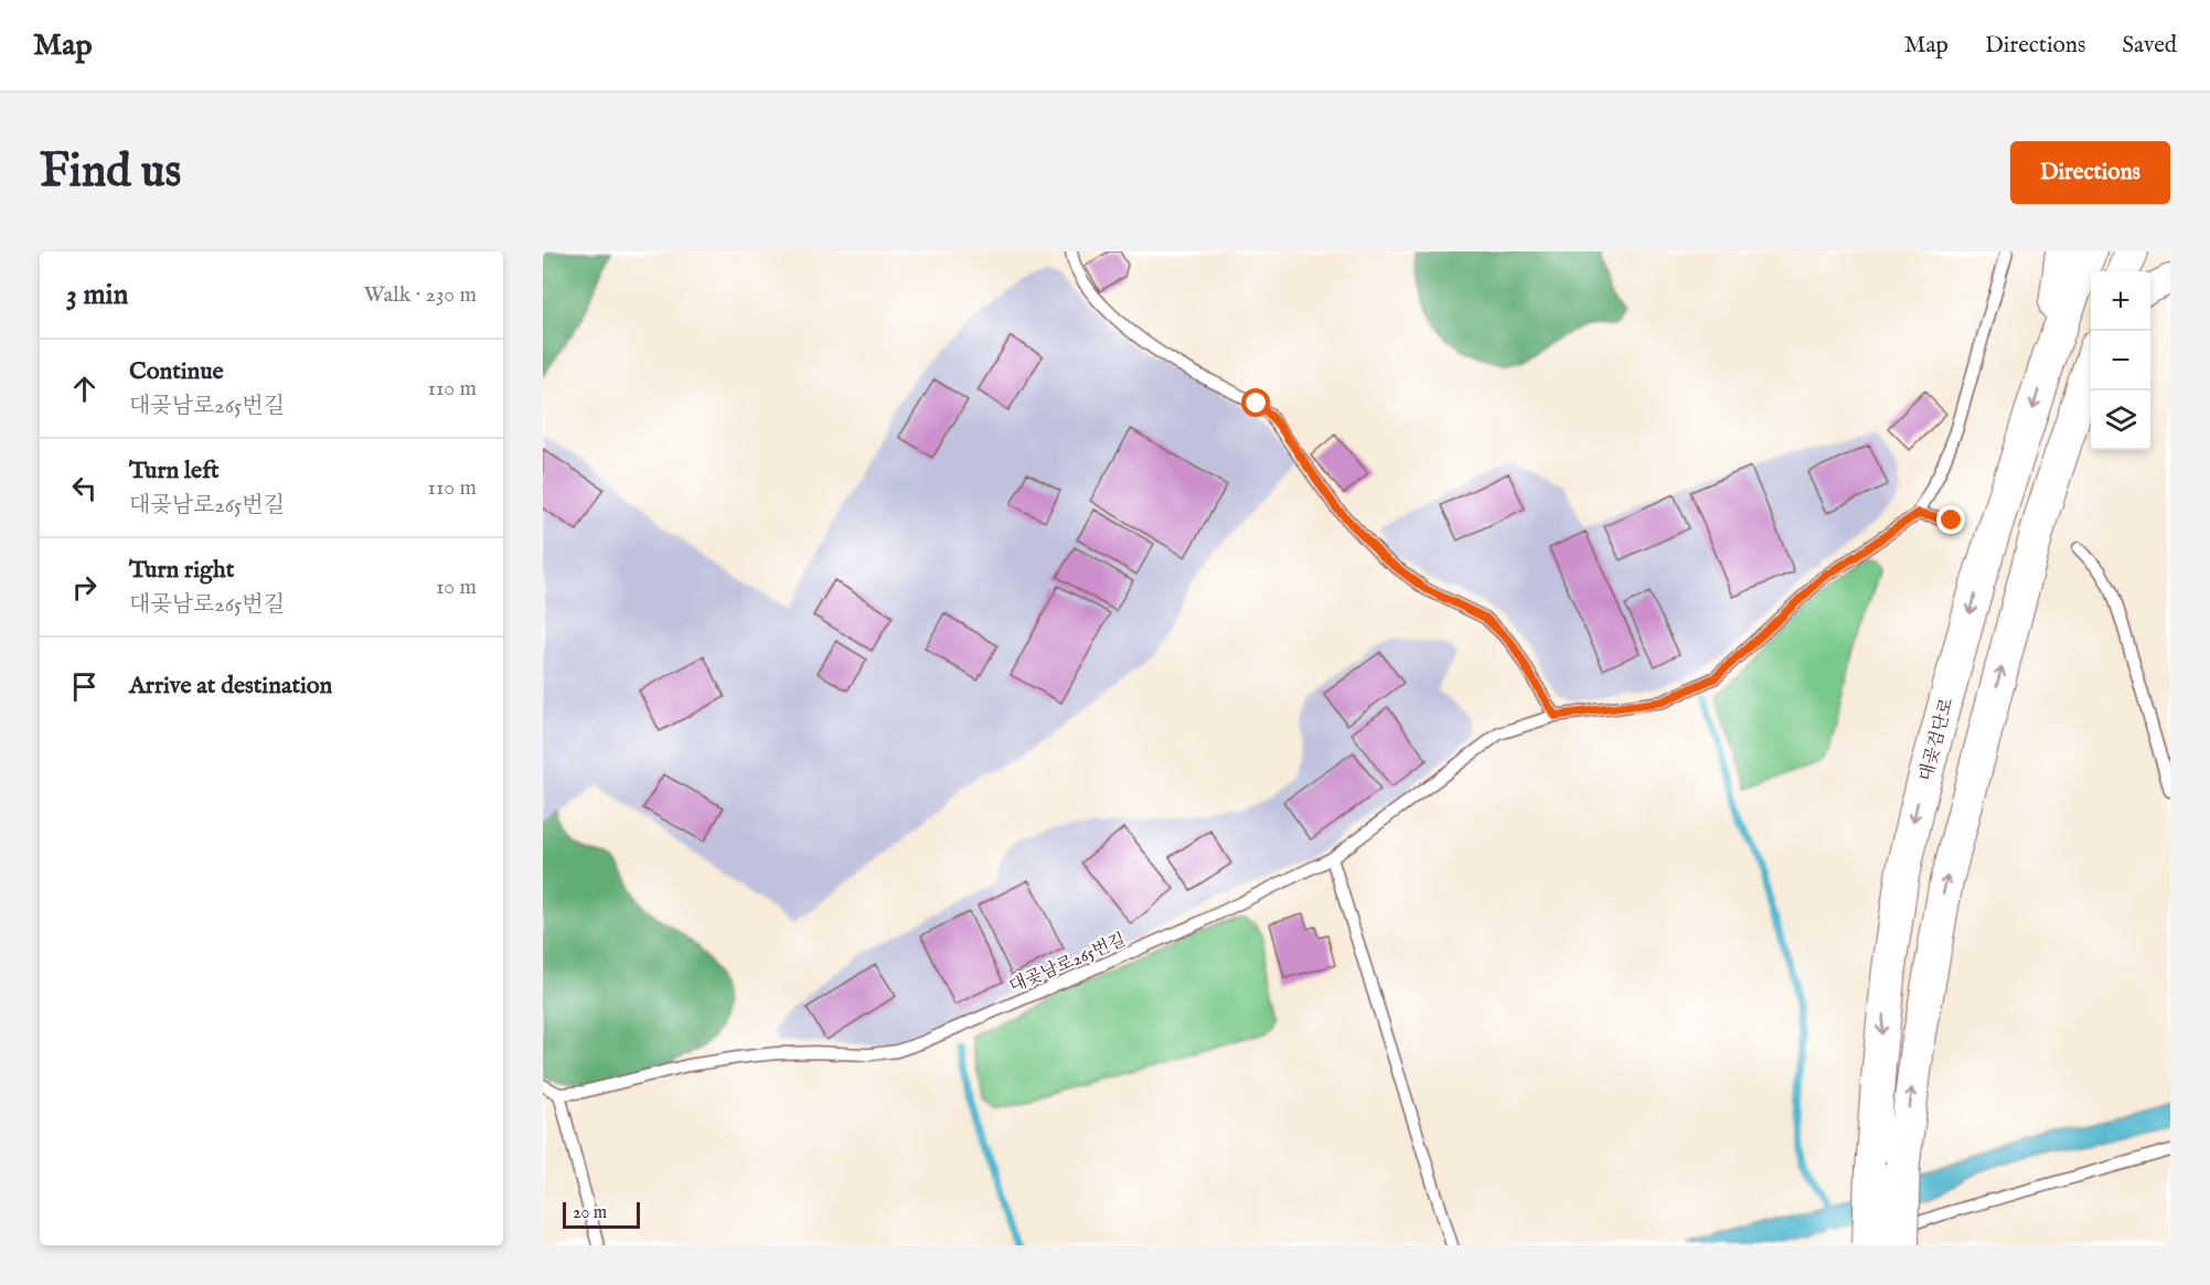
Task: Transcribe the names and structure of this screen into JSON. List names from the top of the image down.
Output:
{
  "streets": {
    "main road": ["대곶검단로"],
    "lane": ["대곶남로265번길"]
  },
  "scale_bar": "20 m",
  "page": {
    "header": "Map",
    "nav": ["Map", "Directions", "Saved"],
    "buttons": "Directions",
    "title": "Find us",
    "heading": ["3 min", "Walk · 230 m"],
    "map_buttons": ["+", "−"],
    "list": [
      ["Continue", "대곶남로265번길", "110 m"],
      ["Turn left", "대곶남로265번길", "110 m"],
      ["Turn right", "대곶남로265번길", "10 m"],
      "Arrive at destination"
    ],
    "scale": "20 m"
  }
}
